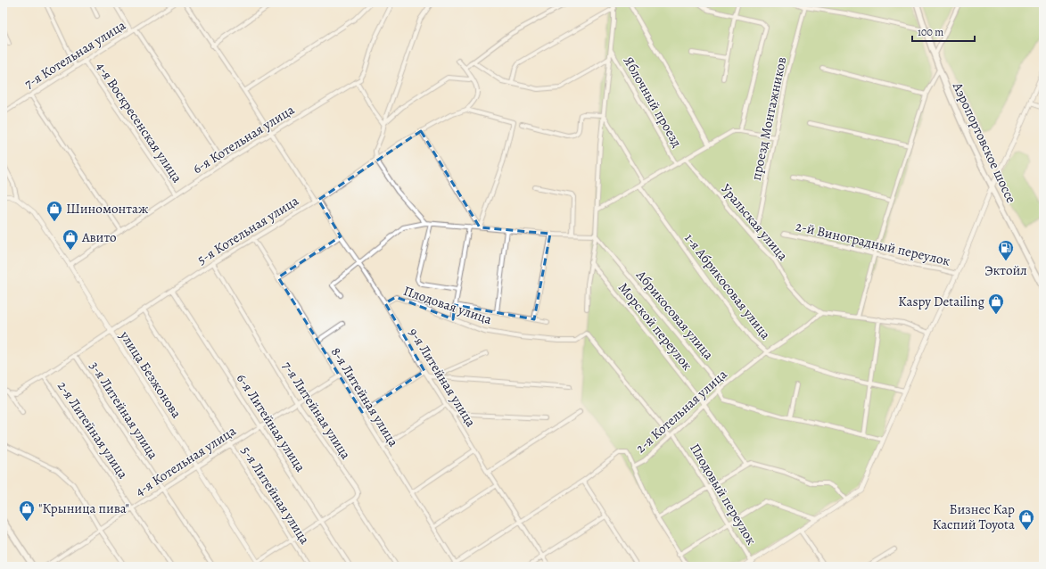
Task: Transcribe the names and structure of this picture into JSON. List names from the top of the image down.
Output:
{
  "streets": {
    "main road": ["Аэропортовское шоссе"],
    "street": [
      "7-я Котельная улица",
      "Яблочный проезд",
      "проезд Монтажников",
      "4-я Воскресенская улица",
      "6-я Котельная улица",
      "Уральская улица",
      "5-я Котельная улица",
      "2-й Виноградный переулок",
      "1-я Абрикосовая улица",
      "Плодовая улица",
      "Абрикосовая улица",
      "Морской переулок",
      "улица Безжонова",
      "9-я Литейная улица",
      "8-я Литейная улица",
      "3-я Литейная улица",
      "7-я Литейная улица",
      "2-я Котельная улица",
      "6-я Литейная улица",
      "2-я Литейная улица",
      "4-я Котельная улица",
      "Плодовый переулок",
      "5-я Литейная улица"
    ]
  },
  "crossings": [
    ["7-я Котельная улица", "4-я Воскресенская улица"],
    ["проезд Монтажников", "Уральская улица"],
    ["4-я Воскресенская улица", "6-я Котельная улица"],
    ["6-я Котельная улица", "улица Безжонова"],
    ["6-я Котельная улица", "9-я Литейная улица"],
    ["Уральская улица", "2-я Котельная улица"],
    ["5-я Котельная улица", "улица Безжонова"],
    ["5-я Котельная улица", "9-я Литейная улица"],
    ["5-я Котельная улица", "8-я Литейная улица"],
    ["5-я Котельная улица", "3-я Литейная улица"],
    ["5-я Котельная улица", "7-я Литейная улица"],
    ["5-я Котельная улица", "6-я Литейная улица"],
    ["5-я Котельная улица", "2-я Литейная улица"],
    ["5-я Котельная улица", "5-я Литейная улица"],
    ["1-я Абрикосовая улица", "2-я Котельная улица"],
    ["Плодовая улица", "9-я Литейная улица"],
    ["Плодовая улица", "2-я Котельная улица"],
    ["Абрикосовая улица", "2-я Котельная улица"],
    ["Морской переулок", "2-я Котельная улица"],
    ["улица Безжонова", "4-я Котельная улица"],
    ["9-я Литейная улица", "2-я Котельная улица"],
    ["8-я Литейная улица", "2-я Котельная улица"],
    ["8-я Литейная улица", "4-я Котельная улица"],
    ["3-я Литейная улица", "4-я Котельная улица"],
    ["7-я Литейная улица", "4-я Котельная улица"],
    ["2-я Котельная улица", "Плодовый переулок"],
    ["6-я Литейная улица", "4-я Котельная улица"],
    ["2-я Литейная улица", "4-я Котельная улица"],
    ["4-я Котельная улица", "5-я Литейная улица"]
  ],
  "places": {
    "shop": [
      "Шиномонтаж",
      "Авито",
      "Kaspy Detailing",
      "\"Крыница пива\"",
      "Бизнес Кар Каспий Toyota"
    ],
    "fuel station": ["Эктойл"]
  },
  "scale_bar": "100 m"
}
